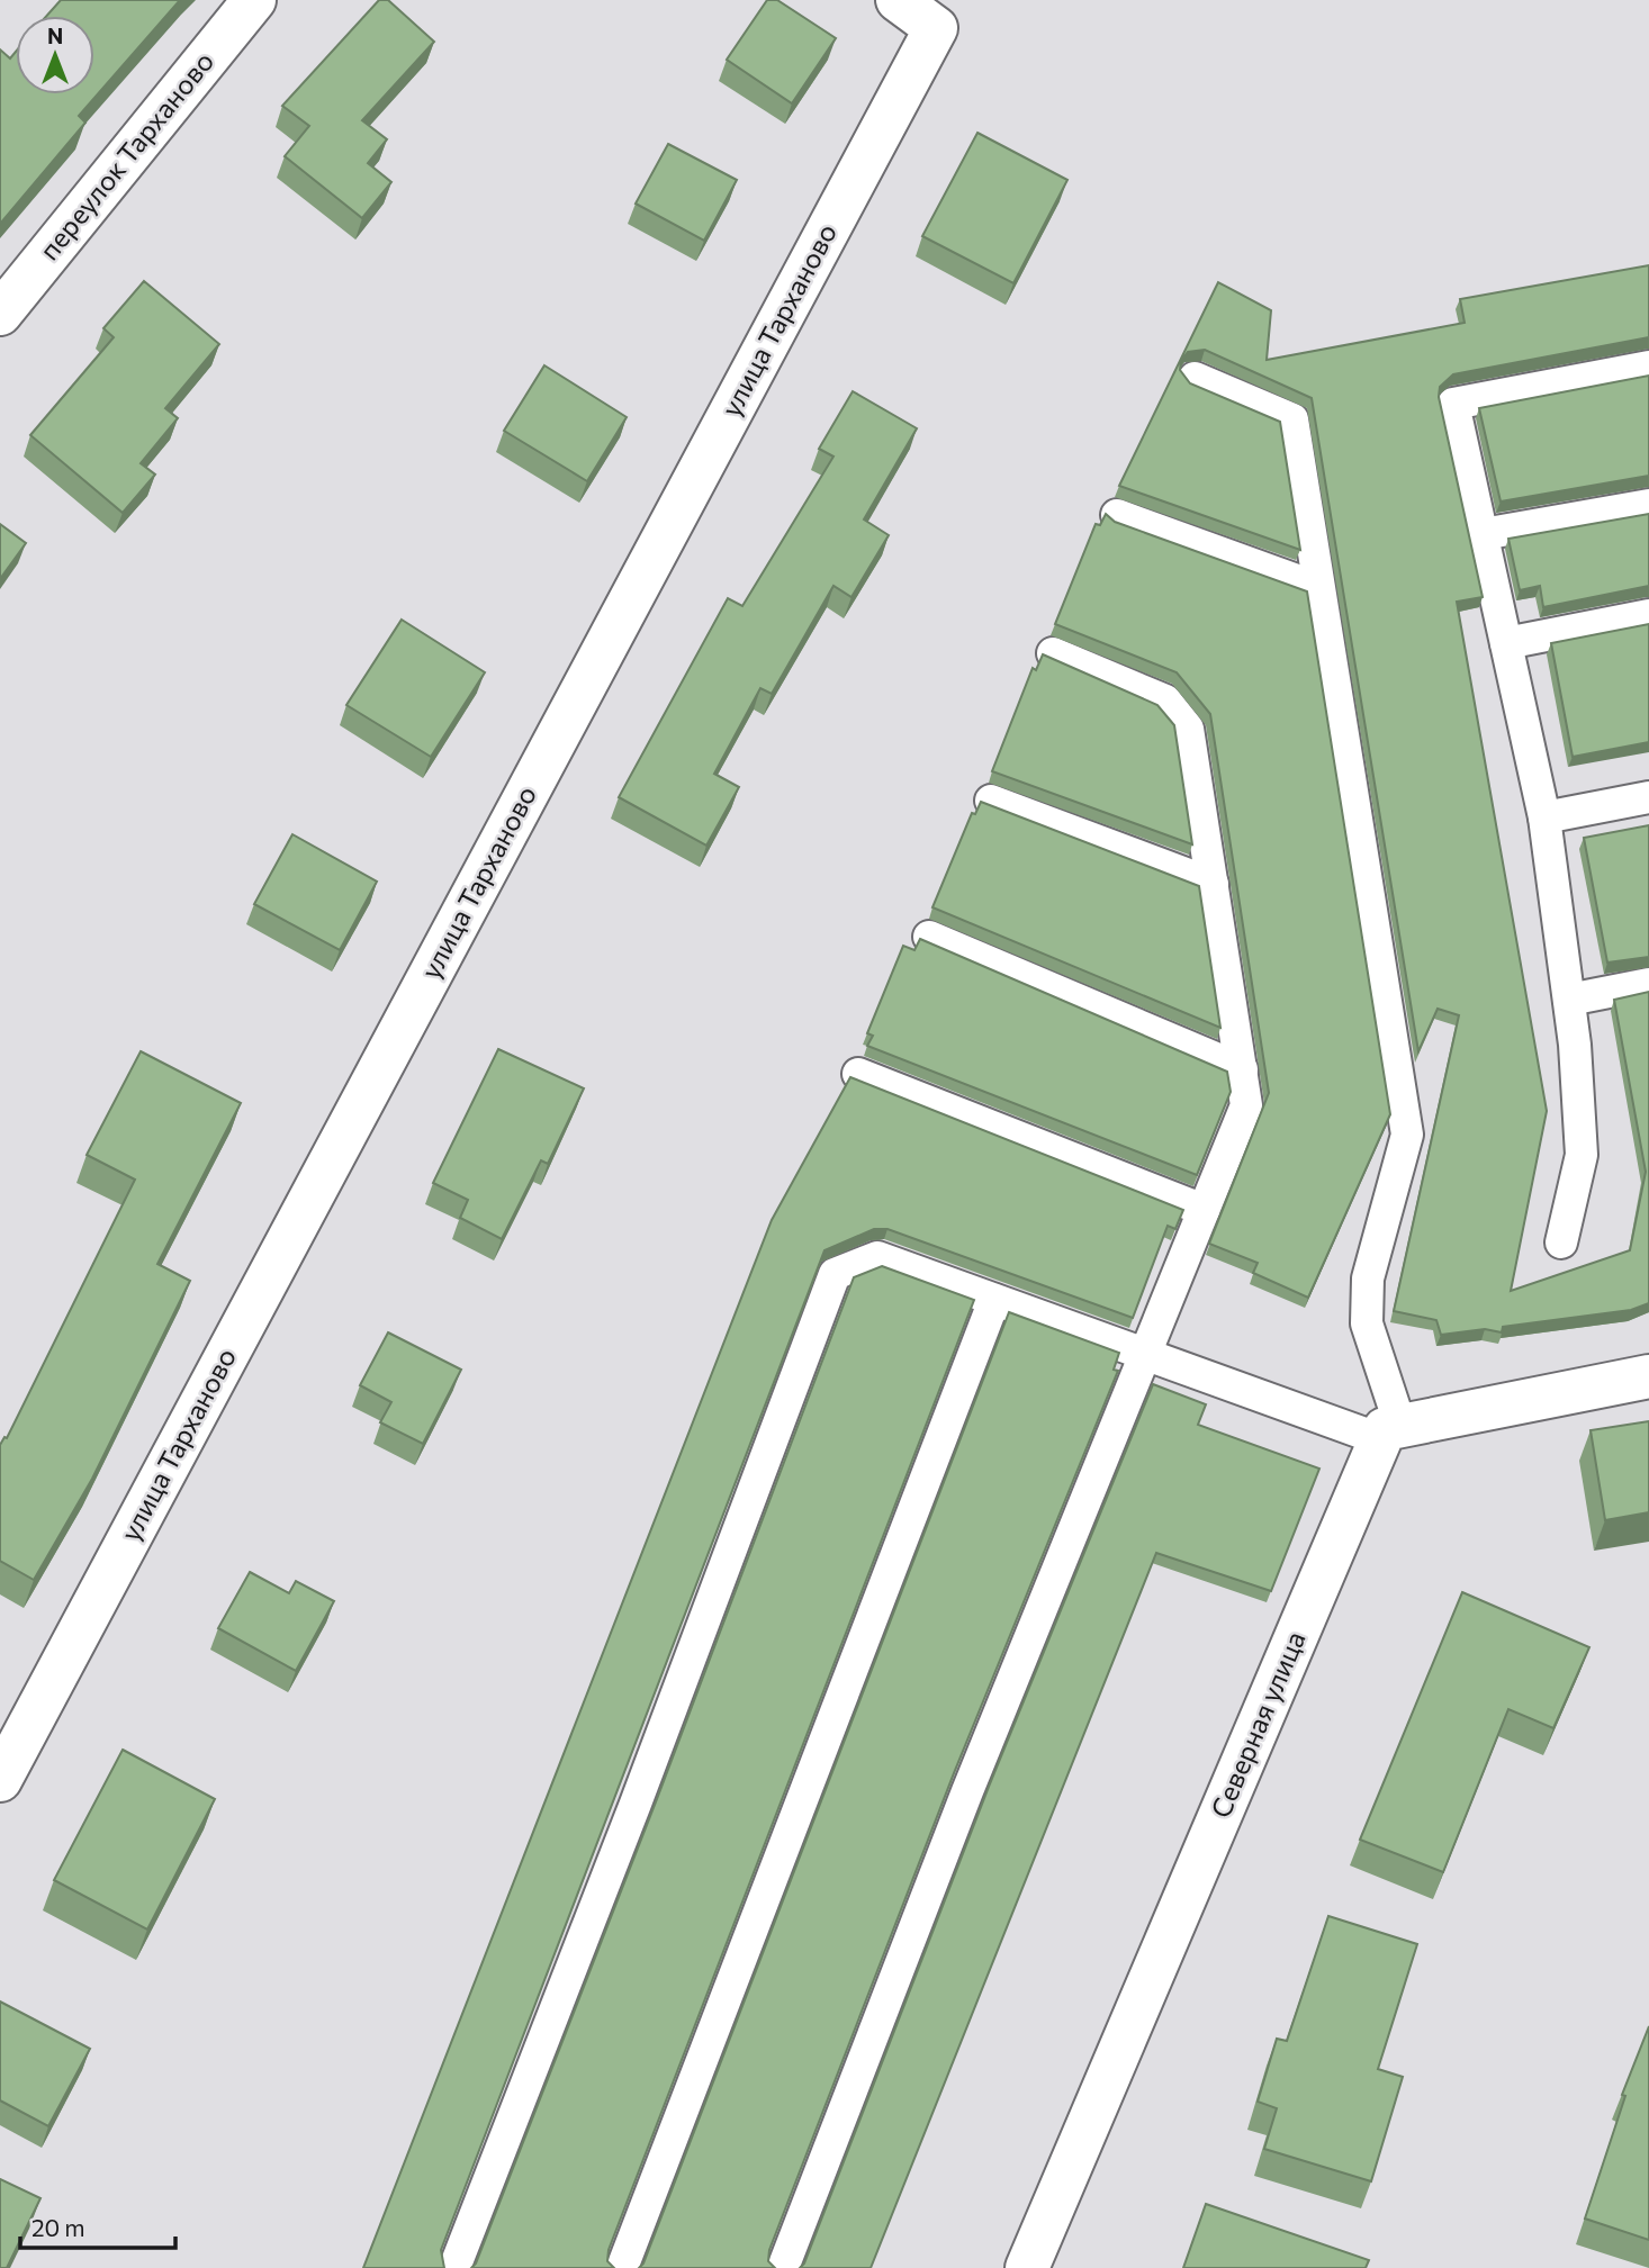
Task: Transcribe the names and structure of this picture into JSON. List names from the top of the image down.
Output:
{
  "streets": {
    "street": ["переулок Тарханово", "улица Тарханово", "Северная улица"]
  },
  "scale_bar": "20 m",
  "north": "top"
}
